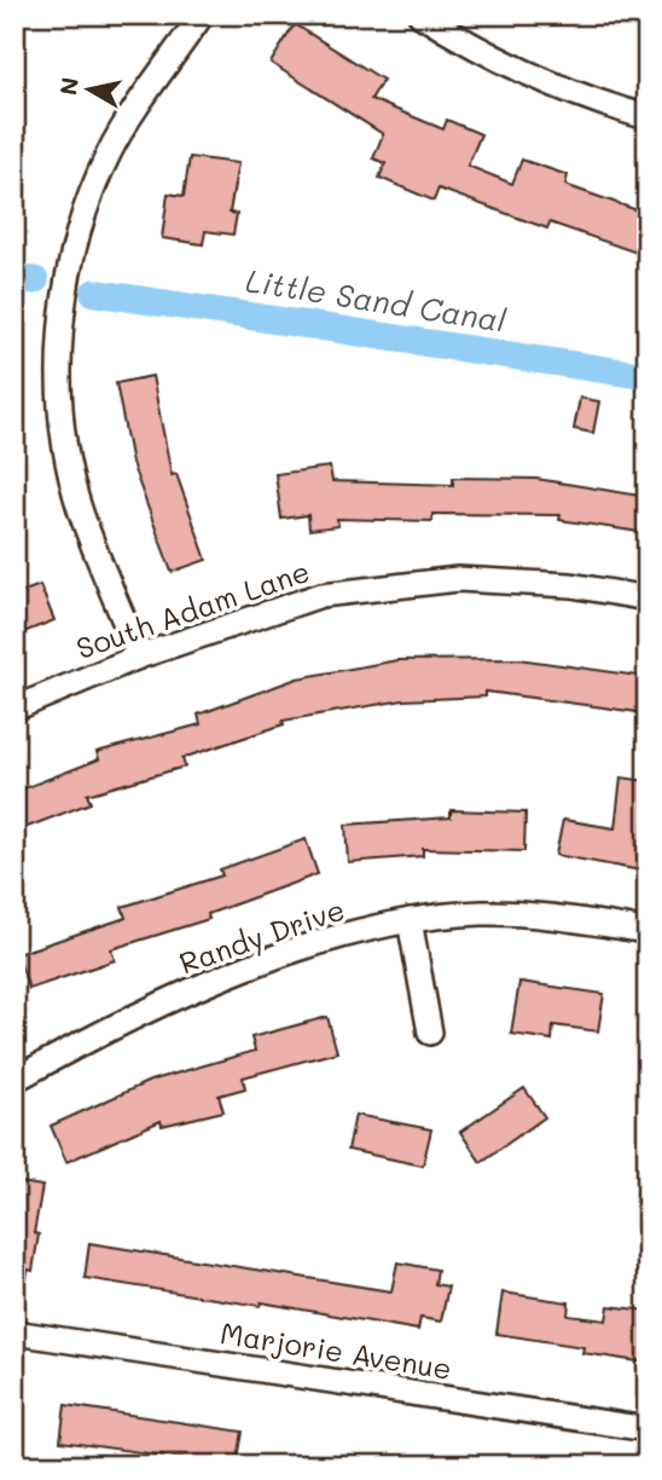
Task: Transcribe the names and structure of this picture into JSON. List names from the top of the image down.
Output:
{
  "streets": {
    "street": ["South Adam Lane", "Randy Drive", "Marjorie Avenue"]
  },
  "water": ["Little Sand Canal"],
  "north": "left"
}
